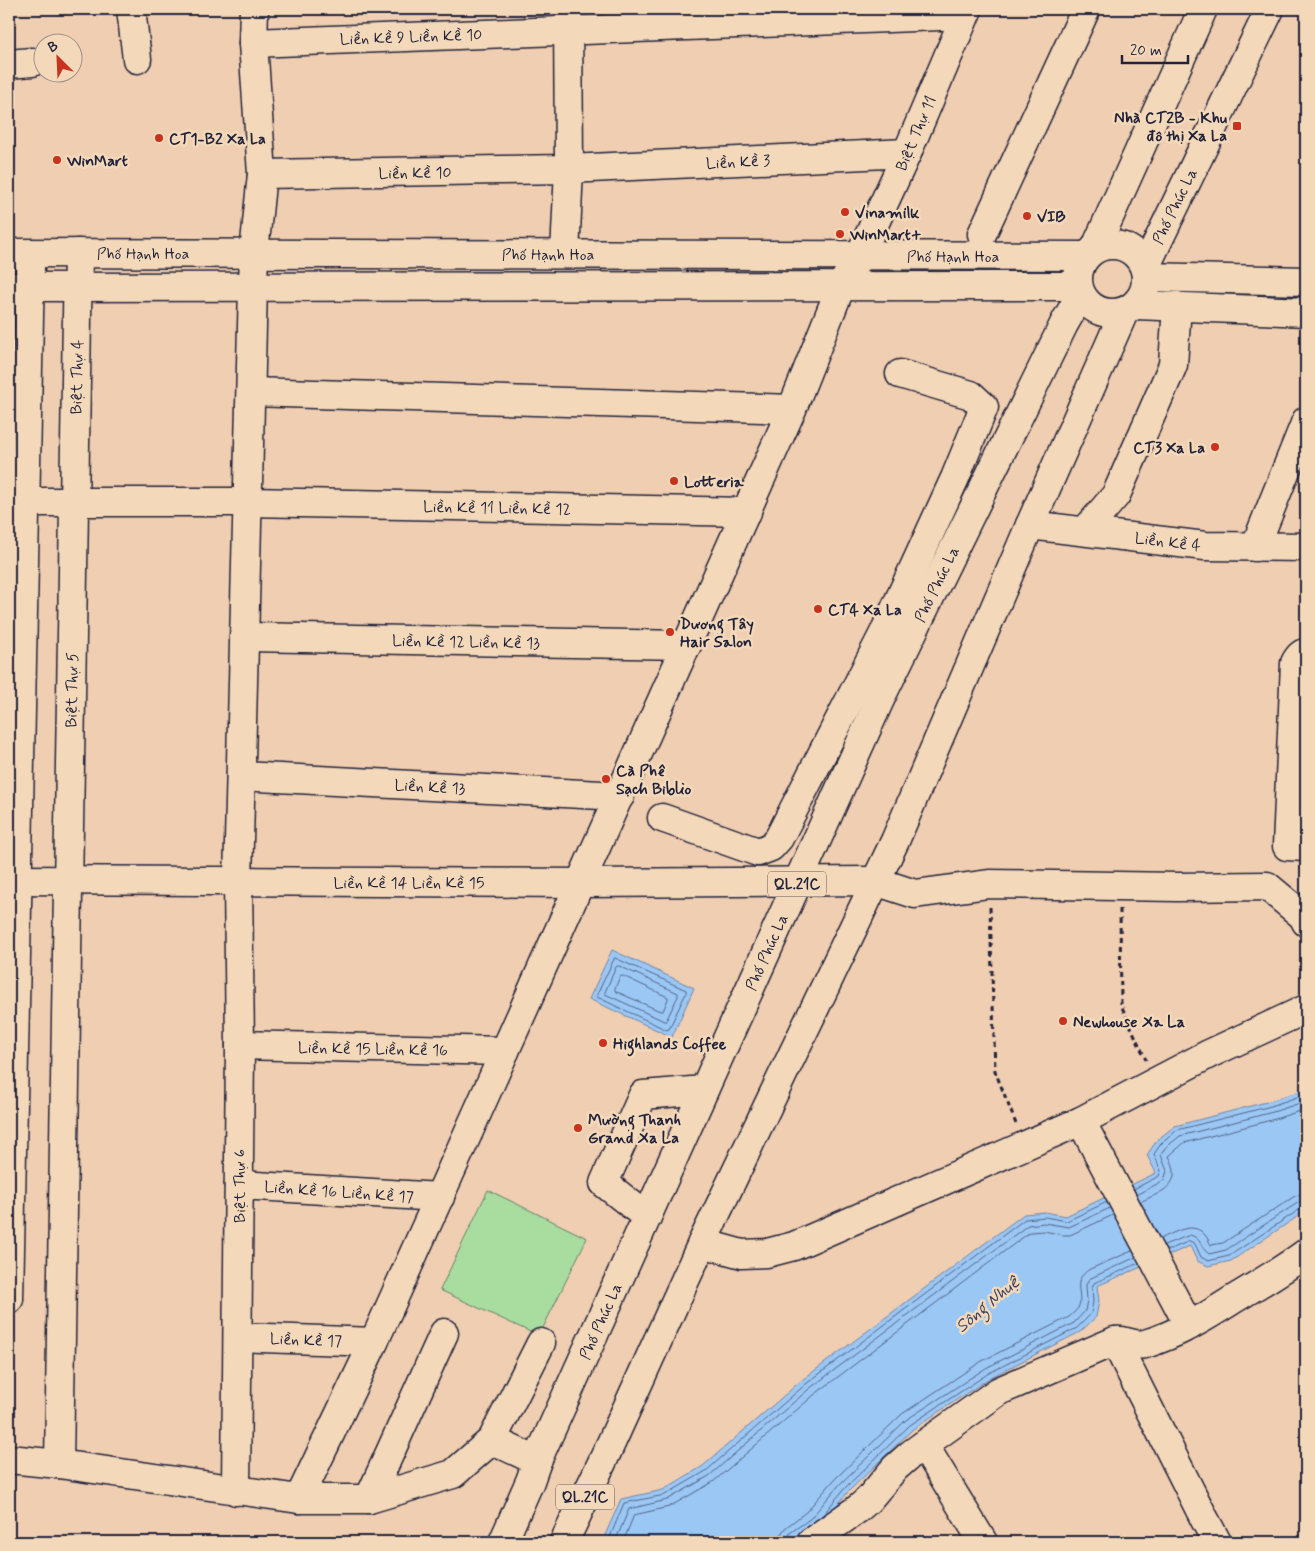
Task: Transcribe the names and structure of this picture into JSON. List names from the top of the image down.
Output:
{
  "streets": {
    "main road": [
      "Liền Kề 9 Liền Kề 10",
      "Biệt Thự 11",
      "Liền Kề 3",
      "Liền Kề 10",
      "Phố Phúc La",
      "Phố Hạnh Hoa",
      "Biệt Thự 4",
      "Liền Kề 11 Liền Kề 12",
      "Liền Kề 4",
      "Liền Kề 12 Liền Kề 13",
      "Biệt Thự 5",
      "Liền Kề 13",
      "Liền Kề 14 Liền Kề 15",
      "QL.21C",
      "Liền Kề 15 Liền Kề 16",
      "Biệt Thự 6",
      "Liền Kề 16 Liền Kề 17",
      "Liền Kề 17"
    ]
  },
  "crossings": [
    ["Liền Kề 9 Liền Kề 10", "Biệt Thự 11"],
    ["Biệt Thự 11", "Liền Kề 3"],
    ["Biệt Thự 11", "Phố Hạnh Hoa"],
    ["Biệt Thự 11", "Liền Kề 11 Liền Kề 12"],
    ["Biệt Thự 11", "Liền Kề 12 Liền Kề 13"],
    ["Biệt Thự 11", "Liền Kề 13"],
    ["Biệt Thự 11", "Liền Kề 14 Liền Kề 15"],
    ["Biệt Thự 11", "Liền Kề 15 Liền Kề 16"],
    ["Biệt Thự 11", "Liền Kề 16 Liền Kề 17"],
    ["Biệt Thự 11", "Liền Kề 17"],
    ["Liền Kề 3", "Liền Kề 10"],
    ["Phố Phúc La", "Phố Hạnh Hoa"],
    ["Phố Phúc La", "Liền Kề 14 Liền Kề 15"],
    ["Phố Phúc La", "QL.21C"],
    ["Phố Hạnh Hoa", "Biệt Thự 4"],
    ["Phố Hạnh Hoa", "QL.21C"],
    ["Biệt Thự 4", "Liền Kề 11 Liền Kề 12"],
    ["Biệt Thự 4", "Biệt Thự 5"],
    ["Liền Kề 11 Liền Kề 12", "Biệt Thự 5"],
    ["Liền Kề 4", "QL.21C"],
    ["Biệt Thự 5", "Liền Kề 14 Liền Kề 15"],
    ["Liền Kề 14 Liền Kề 15", "QL.21C"],
    ["Liền Kề 14 Liền Kề 15", "Biệt Thự 6"],
    ["Liền Kề 15 Liền Kề 16", "Biệt Thự 6"],
    ["Biệt Thự 6", "Liền Kề 16 Liền Kề 17"],
    ["Biệt Thự 6", "Liền Kề 17"]
  ],
  "water": ["Sông Nhuệ"],
  "places": {
    "transit": ["Nhà CT2B - Khu đô thị Xa La"],
    "other": [
      "CT1-B2 Xa La",
      "WinMart",
      "Vinamilk",
      "VIB",
      "WinMart+",
      "CT3 Xa La",
      "Lotteria",
      "CT4 Xa La",
      "Dương Tây Hair Salon",
      "Cà Phê Sạch Biblio",
      "Newhouse Xa La",
      "Highlands Coffee",
      "Mường Thanh Grand Xa La"
    ]
  },
  "scale_bar": "20 m",
  "north": "top left"
}
